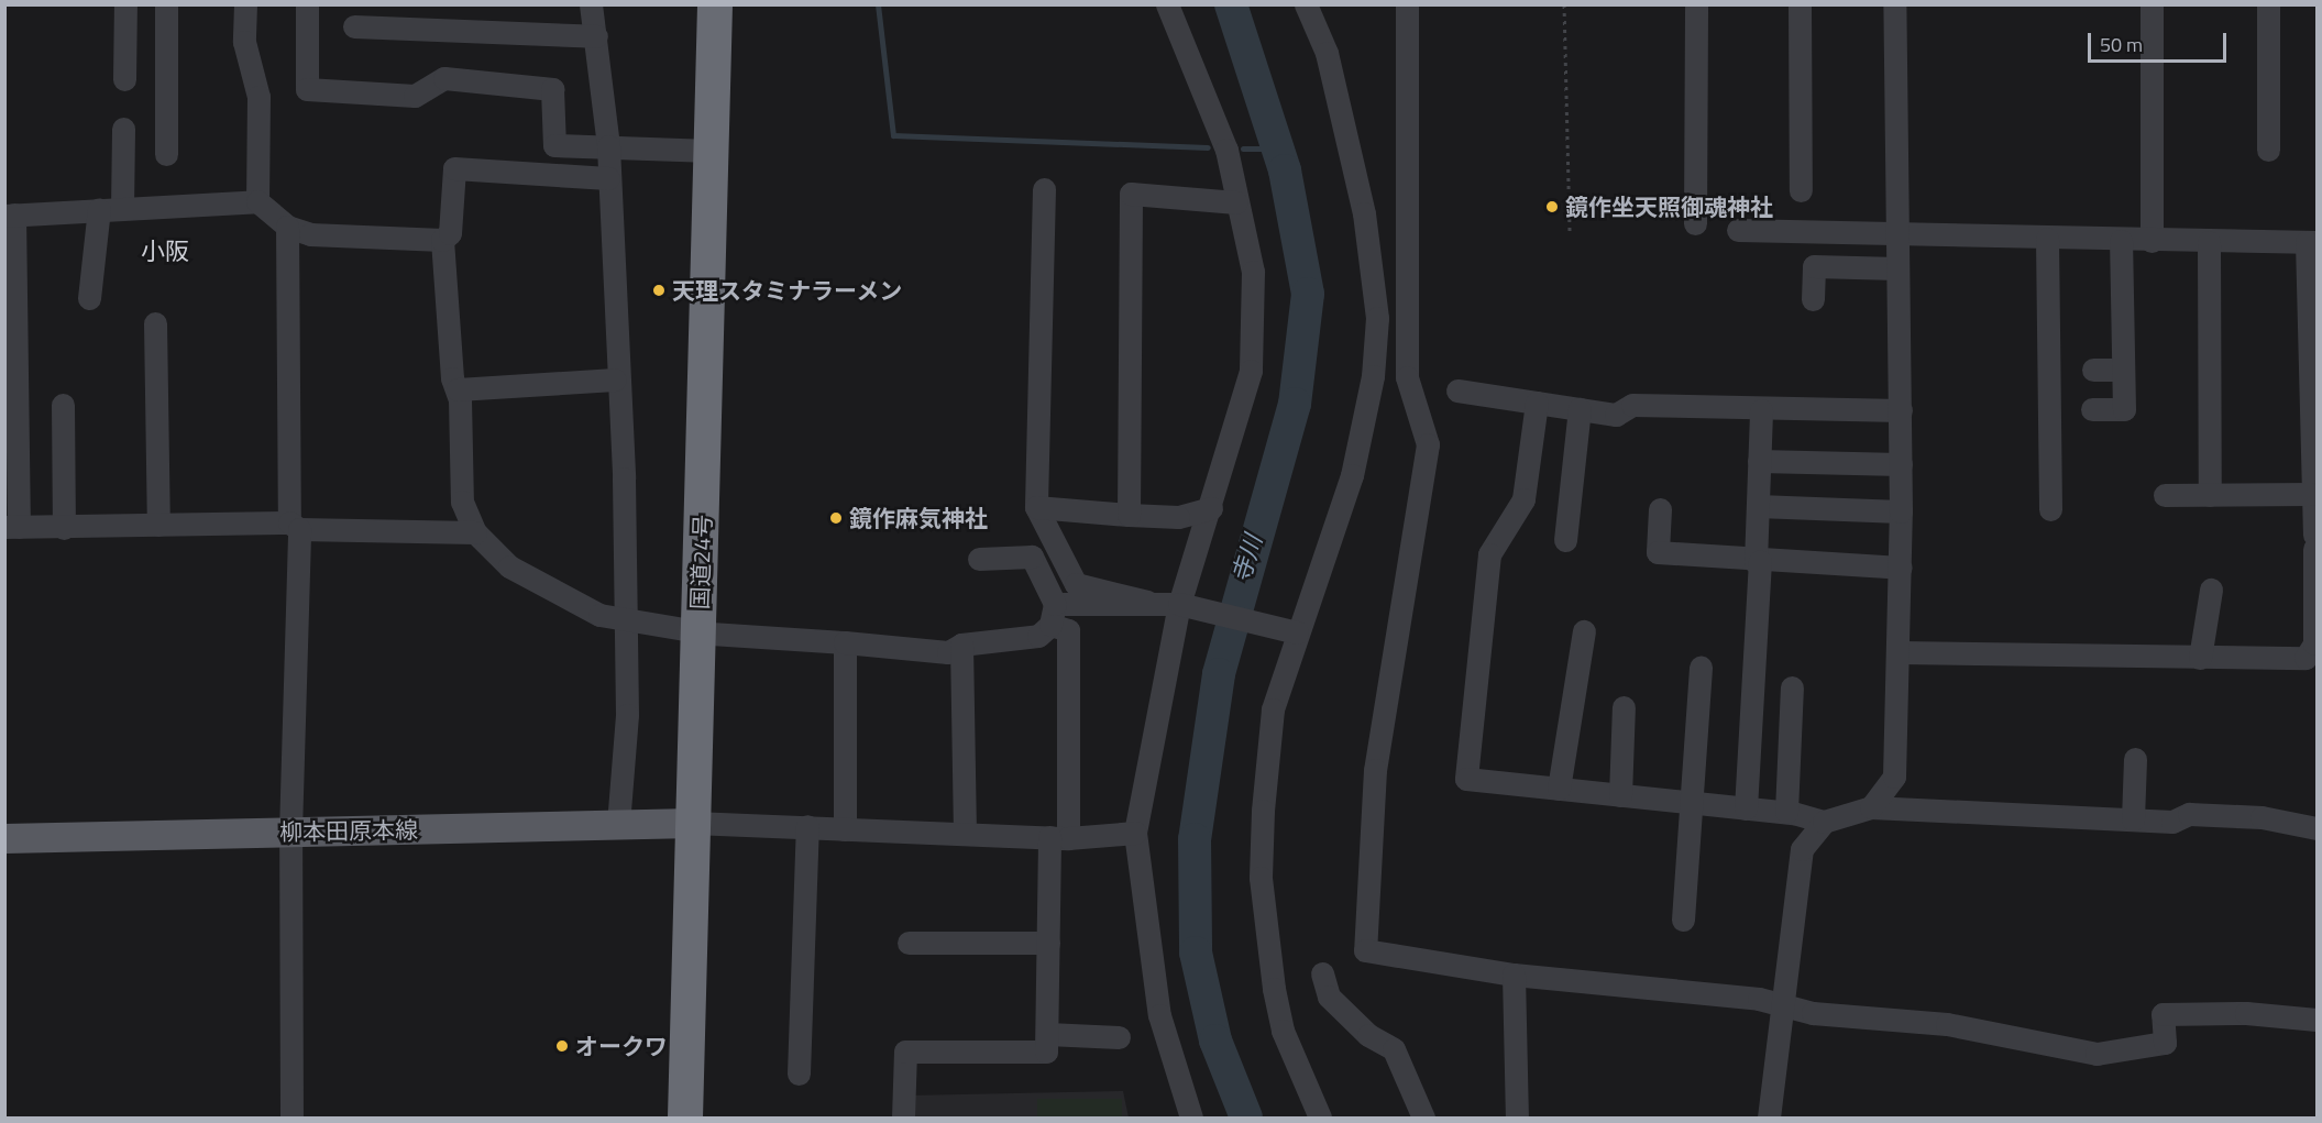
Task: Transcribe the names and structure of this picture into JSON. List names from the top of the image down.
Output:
{
  "streets": {
    "highway": ["国道24号"],
    "main road": ["柳本田原本線"]
  },
  "crossings": [
    ["国道24号", "柳本田原本線"]
  ],
  "districts": ["小阪"],
  "water": ["寺川"],
  "places": [
    "鏡作坐天照御魂神社",
    "天理スタミナラーメン",
    "鏡作麻気神社",
    "オークワ"
  ],
  "scale_bar": "50 m"
}
